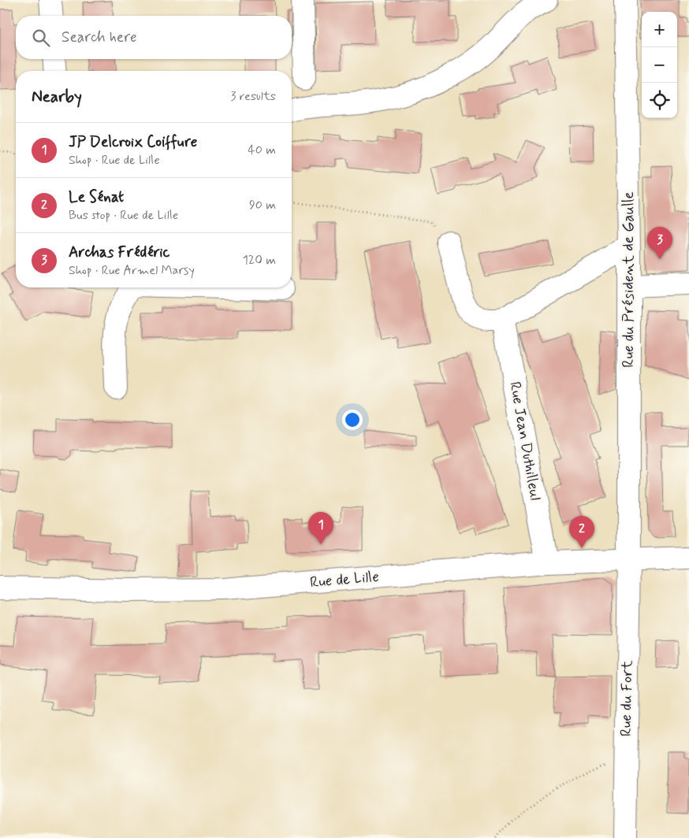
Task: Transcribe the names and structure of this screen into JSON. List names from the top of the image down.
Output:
{
  "streets": {
    "street": [
      "Rue du Président de Gaulle",
      "Rue Jean Duthilleul",
      "Rue de Lille",
      "Rue du Fort"
    ]
  },
  "crossings": [
    ["Rue du Président de Gaulle", "Rue de Lille"],
    ["Rue du Président de Gaulle", "Rue du Fort"],
    ["Rue Jean Duthilleul", "Rue de Lille"],
    ["Rue de Lille", "Rue du Fort"]
  ],
  "page": {
    "map_buttons": ["+", "−"],
    "search": "Search here",
    "heading": ["Nearby", "3 results"],
    "list": [
      {
        "mark": "1",
        "name": "JP Delcroix Coiffure",
        "note": "Shop · Rue de Lille",
        "value": "40 m"
      },
      {
        "mark": "2",
        "name": "Le Sénat",
        "note": "Bus stop · Rue de Lille",
        "value": "90 m"
      },
      {
        "mark": "3",
        "name": "Archas Frédéric",
        "note": "Shop · Rue Armel Marsy",
        "value": "120 m"
      }
    ],
    "pins": ["3", "1", "2"]
  }
}
